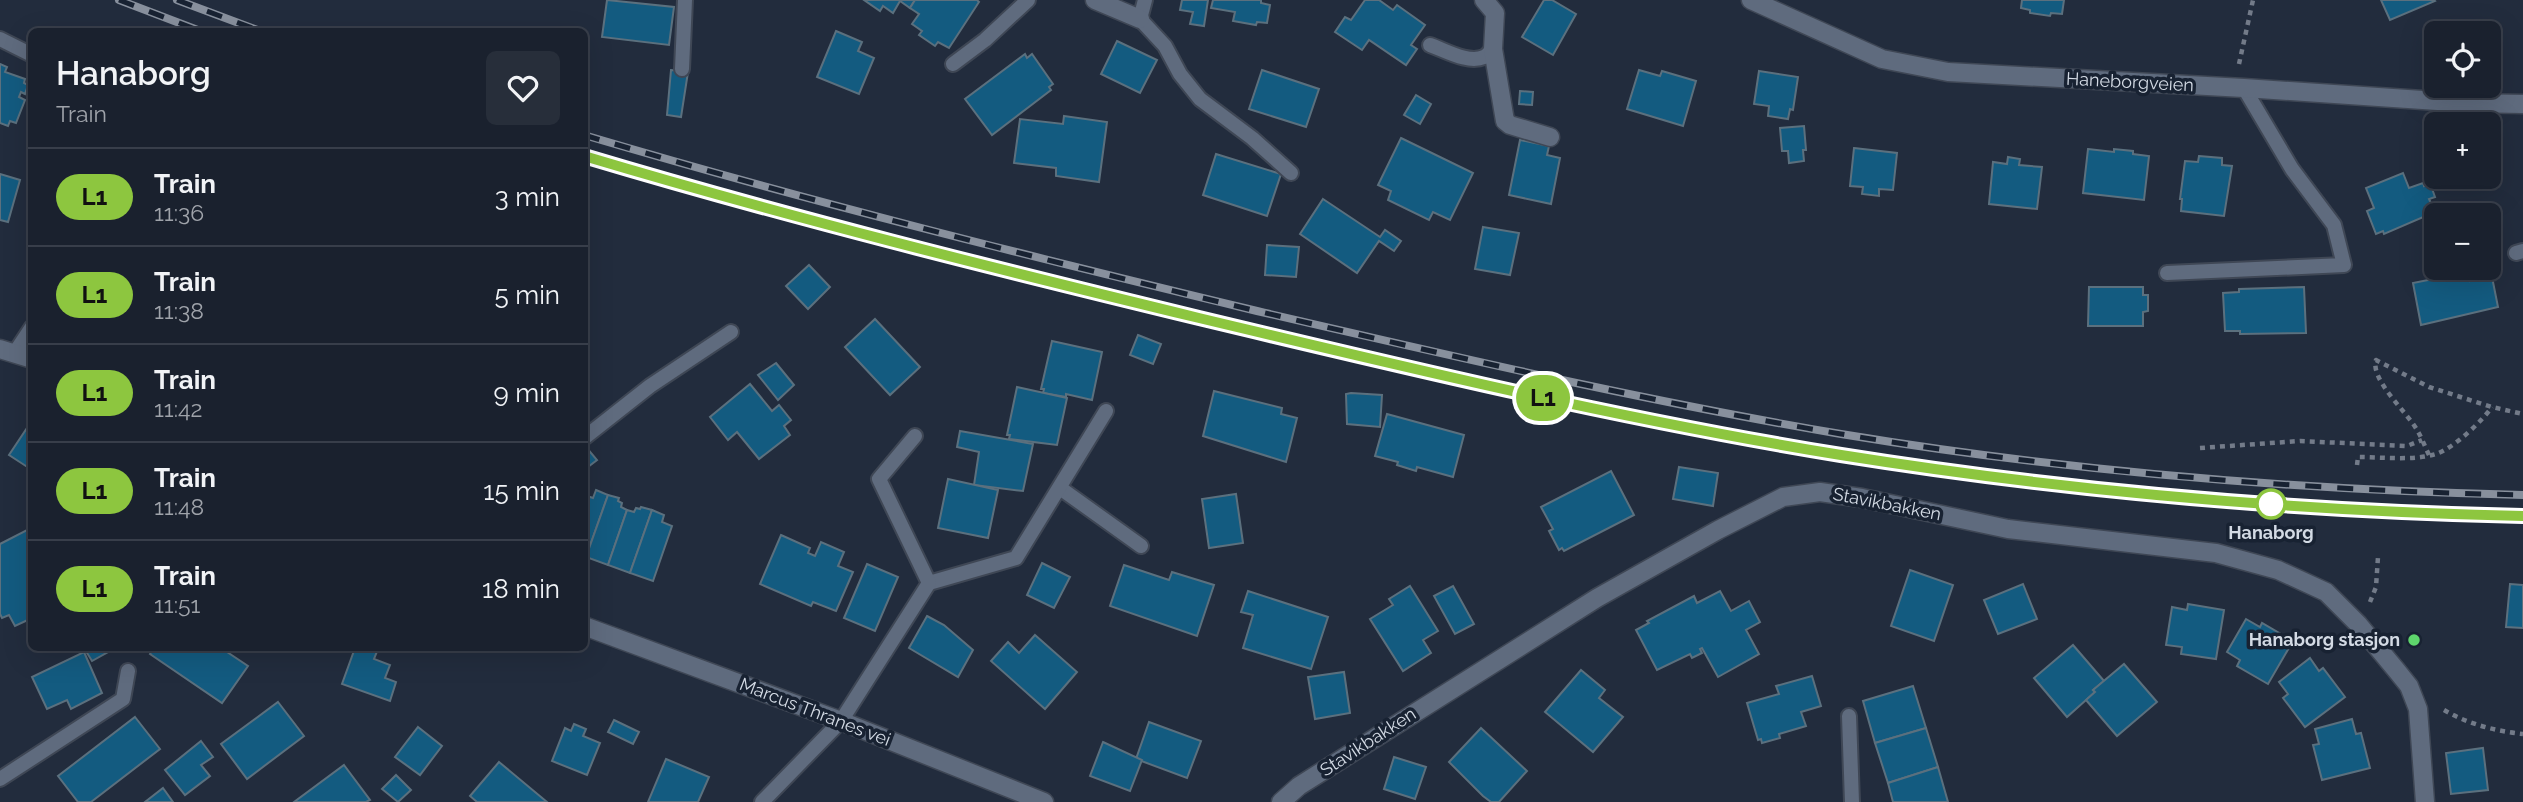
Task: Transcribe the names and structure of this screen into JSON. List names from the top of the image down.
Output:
{
  "streets": {
    "street": ["Haneborgveien", "Stavikbakken", "Marcus Thranes vei"]
  },
  "places": ["Hanaborg", "Hanaborg stasjon"],
  "page": {
    "on_map": "L1",
    "map_buttons": ["+", "−"],
    "heading": ["Hanaborg", "Train"],
    "list": [
      {
        "mark": "L1",
        "name": "Train",
        "note": "11:36",
        "value": "3 min"
      },
      {
        "mark": "L1",
        "name": "Train",
        "note": "11:38",
        "value": "5 min"
      },
      {
        "mark": "L1",
        "name": "Train",
        "note": "11:42",
        "value": "9 min"
      },
      {
        "mark": "L1",
        "name": "Train",
        "note": "11:48",
        "value": "15 min"
      },
      {
        "mark": "L1",
        "name": "Train",
        "note": "11:51",
        "value": "18 min"
      }
    ]
  }
}
